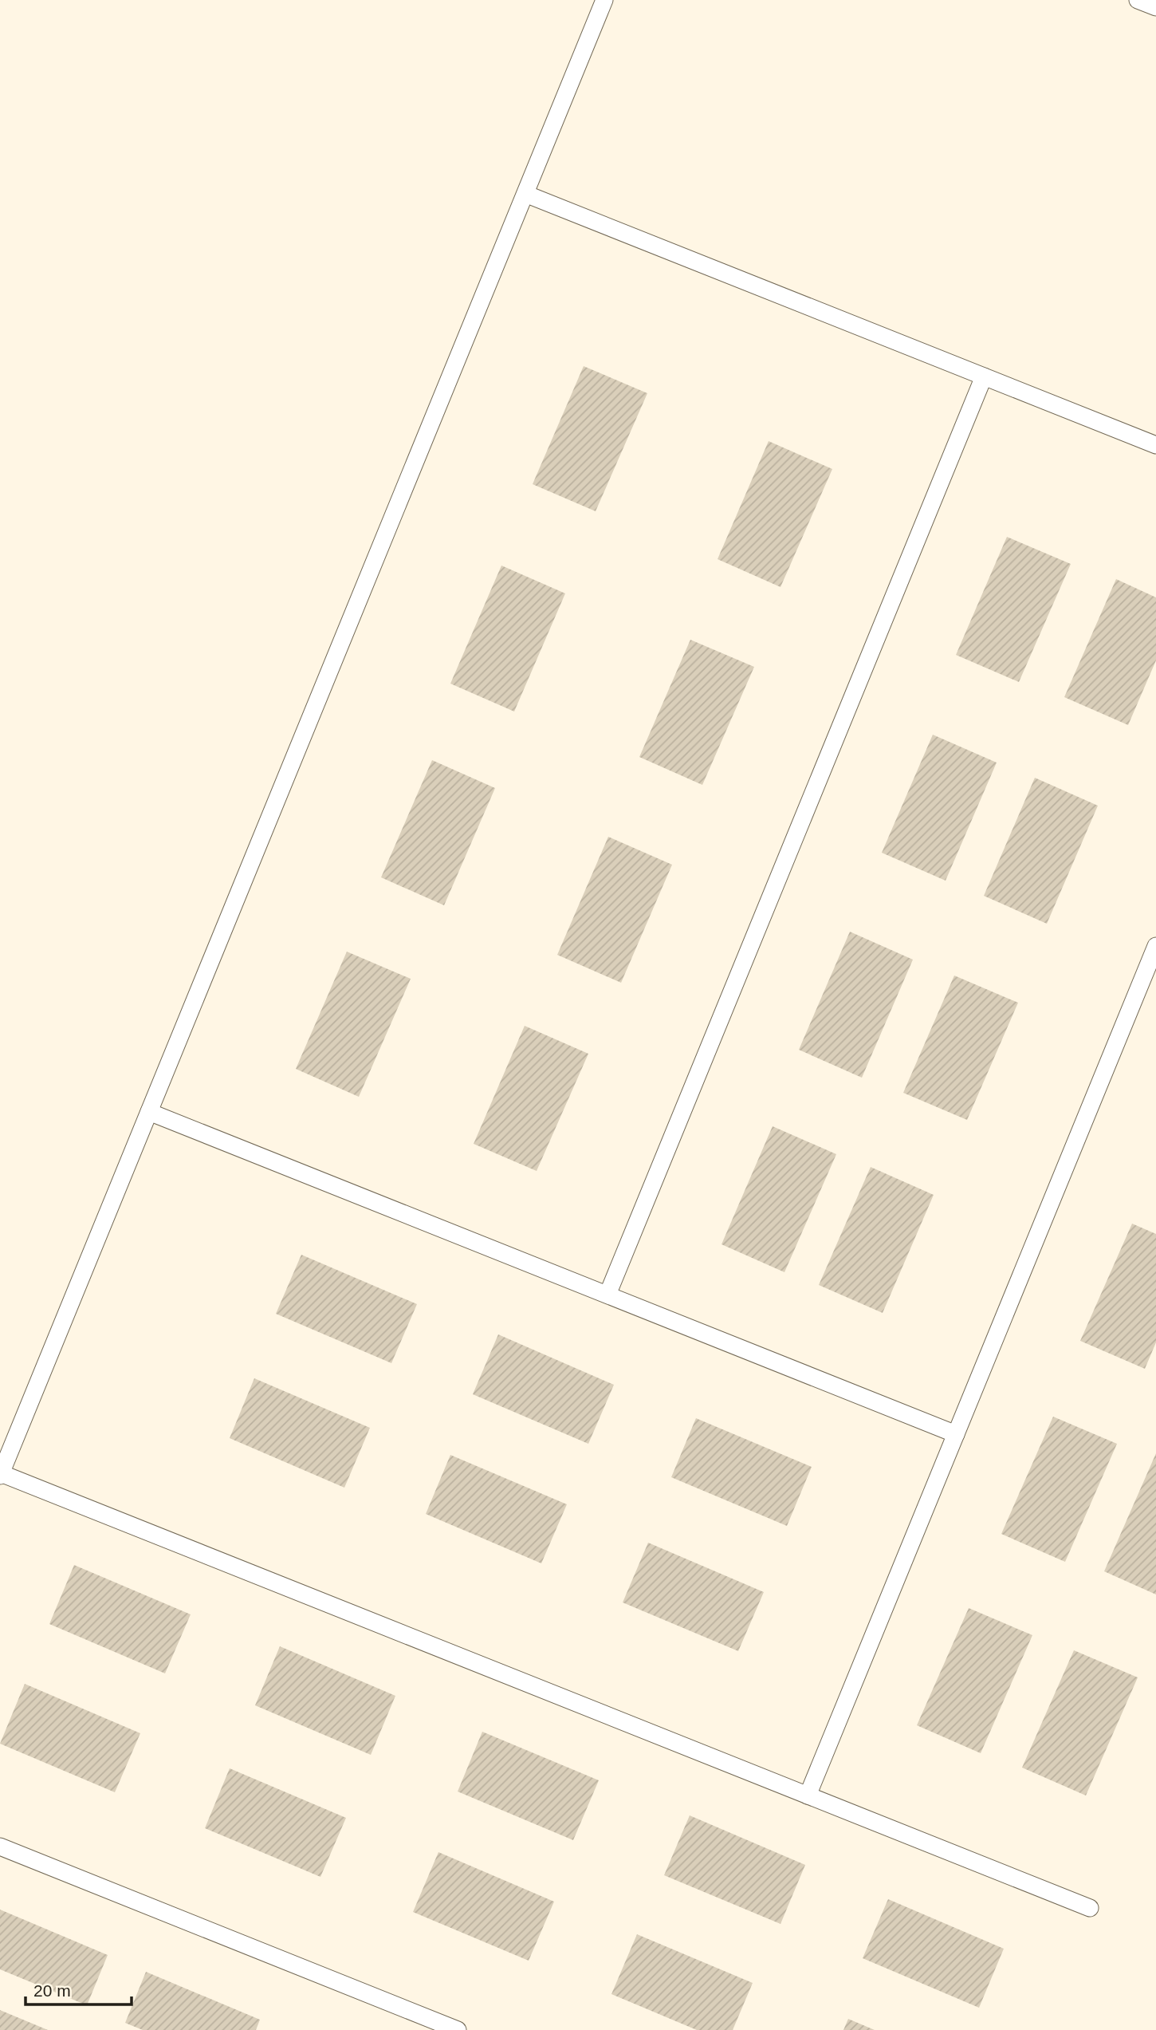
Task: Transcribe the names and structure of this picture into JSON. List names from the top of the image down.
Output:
{
  "scale_bar": "20 m"
}
